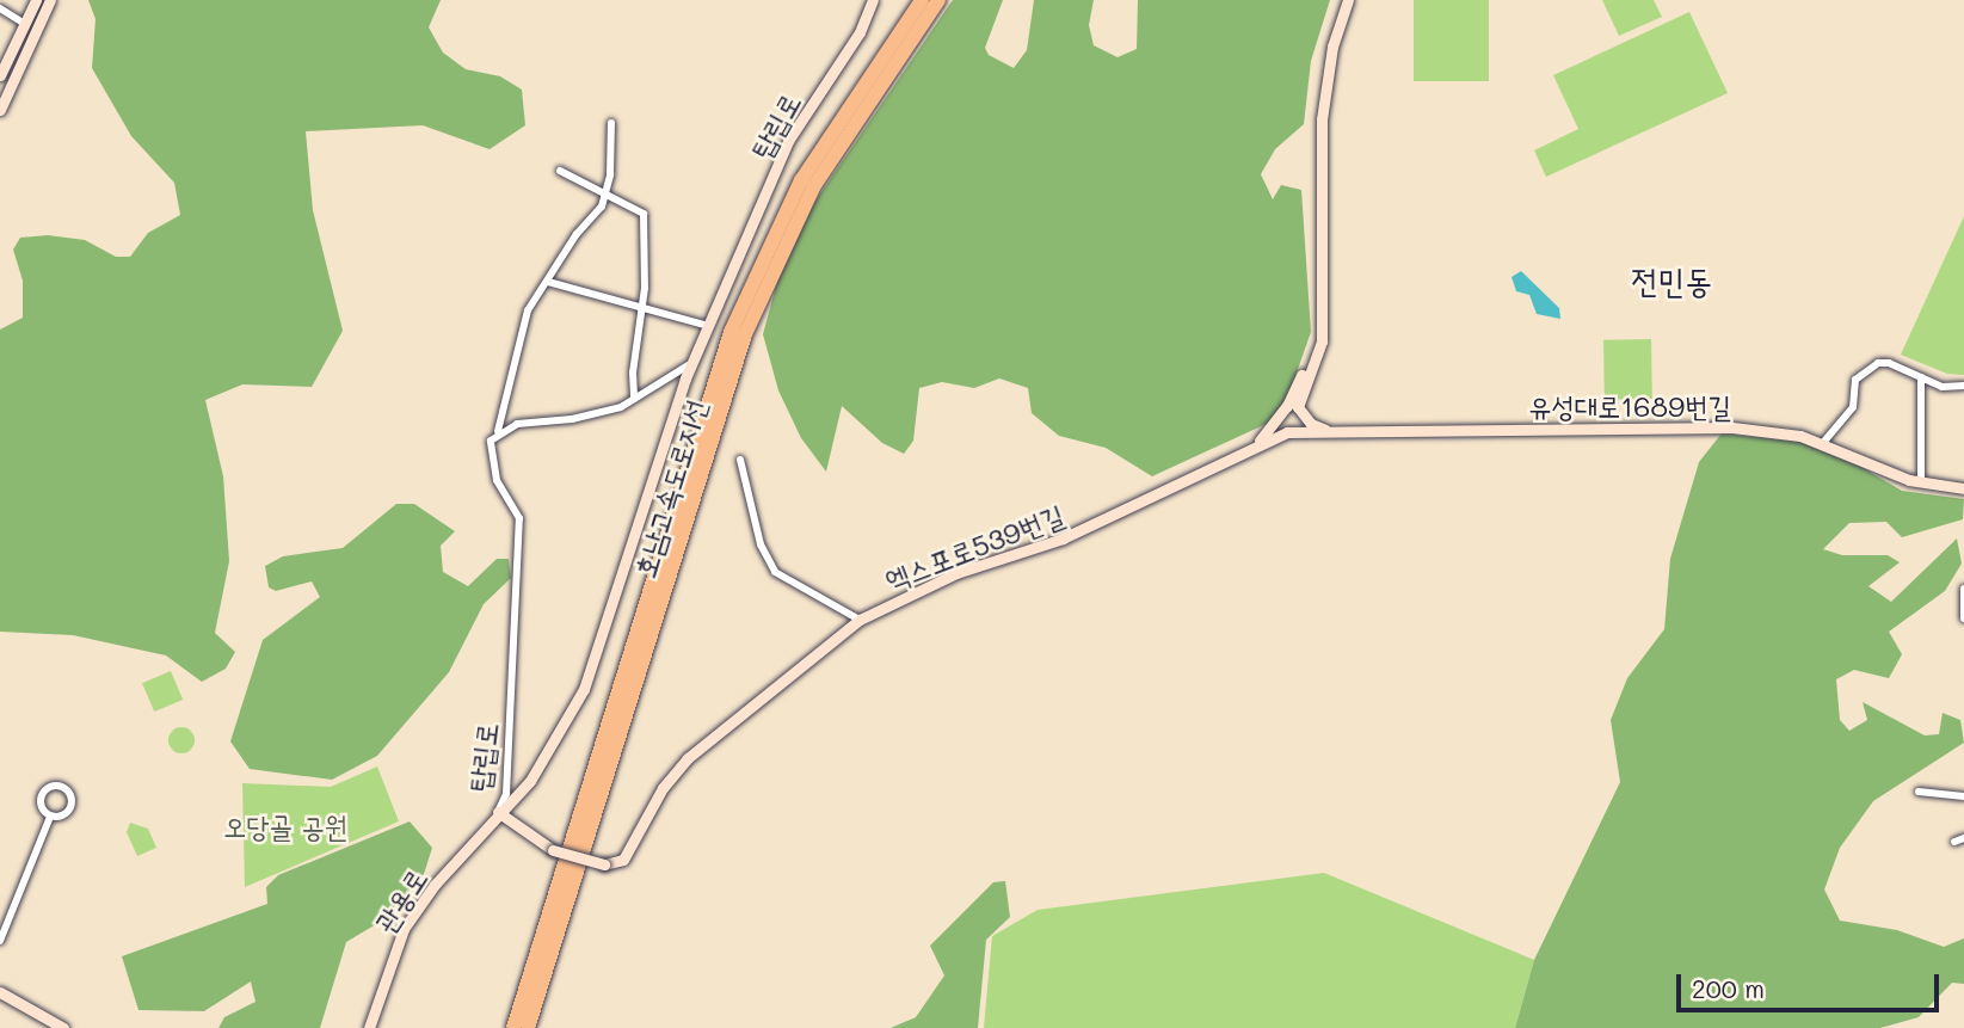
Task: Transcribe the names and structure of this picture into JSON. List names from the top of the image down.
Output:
{
  "streets": {
    "highway": ["호남고속도로지선"],
    "street": [
      "탑립로",
      "유성대로1689번길",
      "엑스포로539번길",
      "관용로"
    ]
  },
  "crossings": [
    ["탑립로", "엑스포로539번길"],
    ["탑립로", "관용로"],
    ["엑스포로539번길", "관용로"]
  ],
  "districts": ["전민동"],
  "parks": ["오당골 공원"],
  "scale_bar": "200 m"
}
